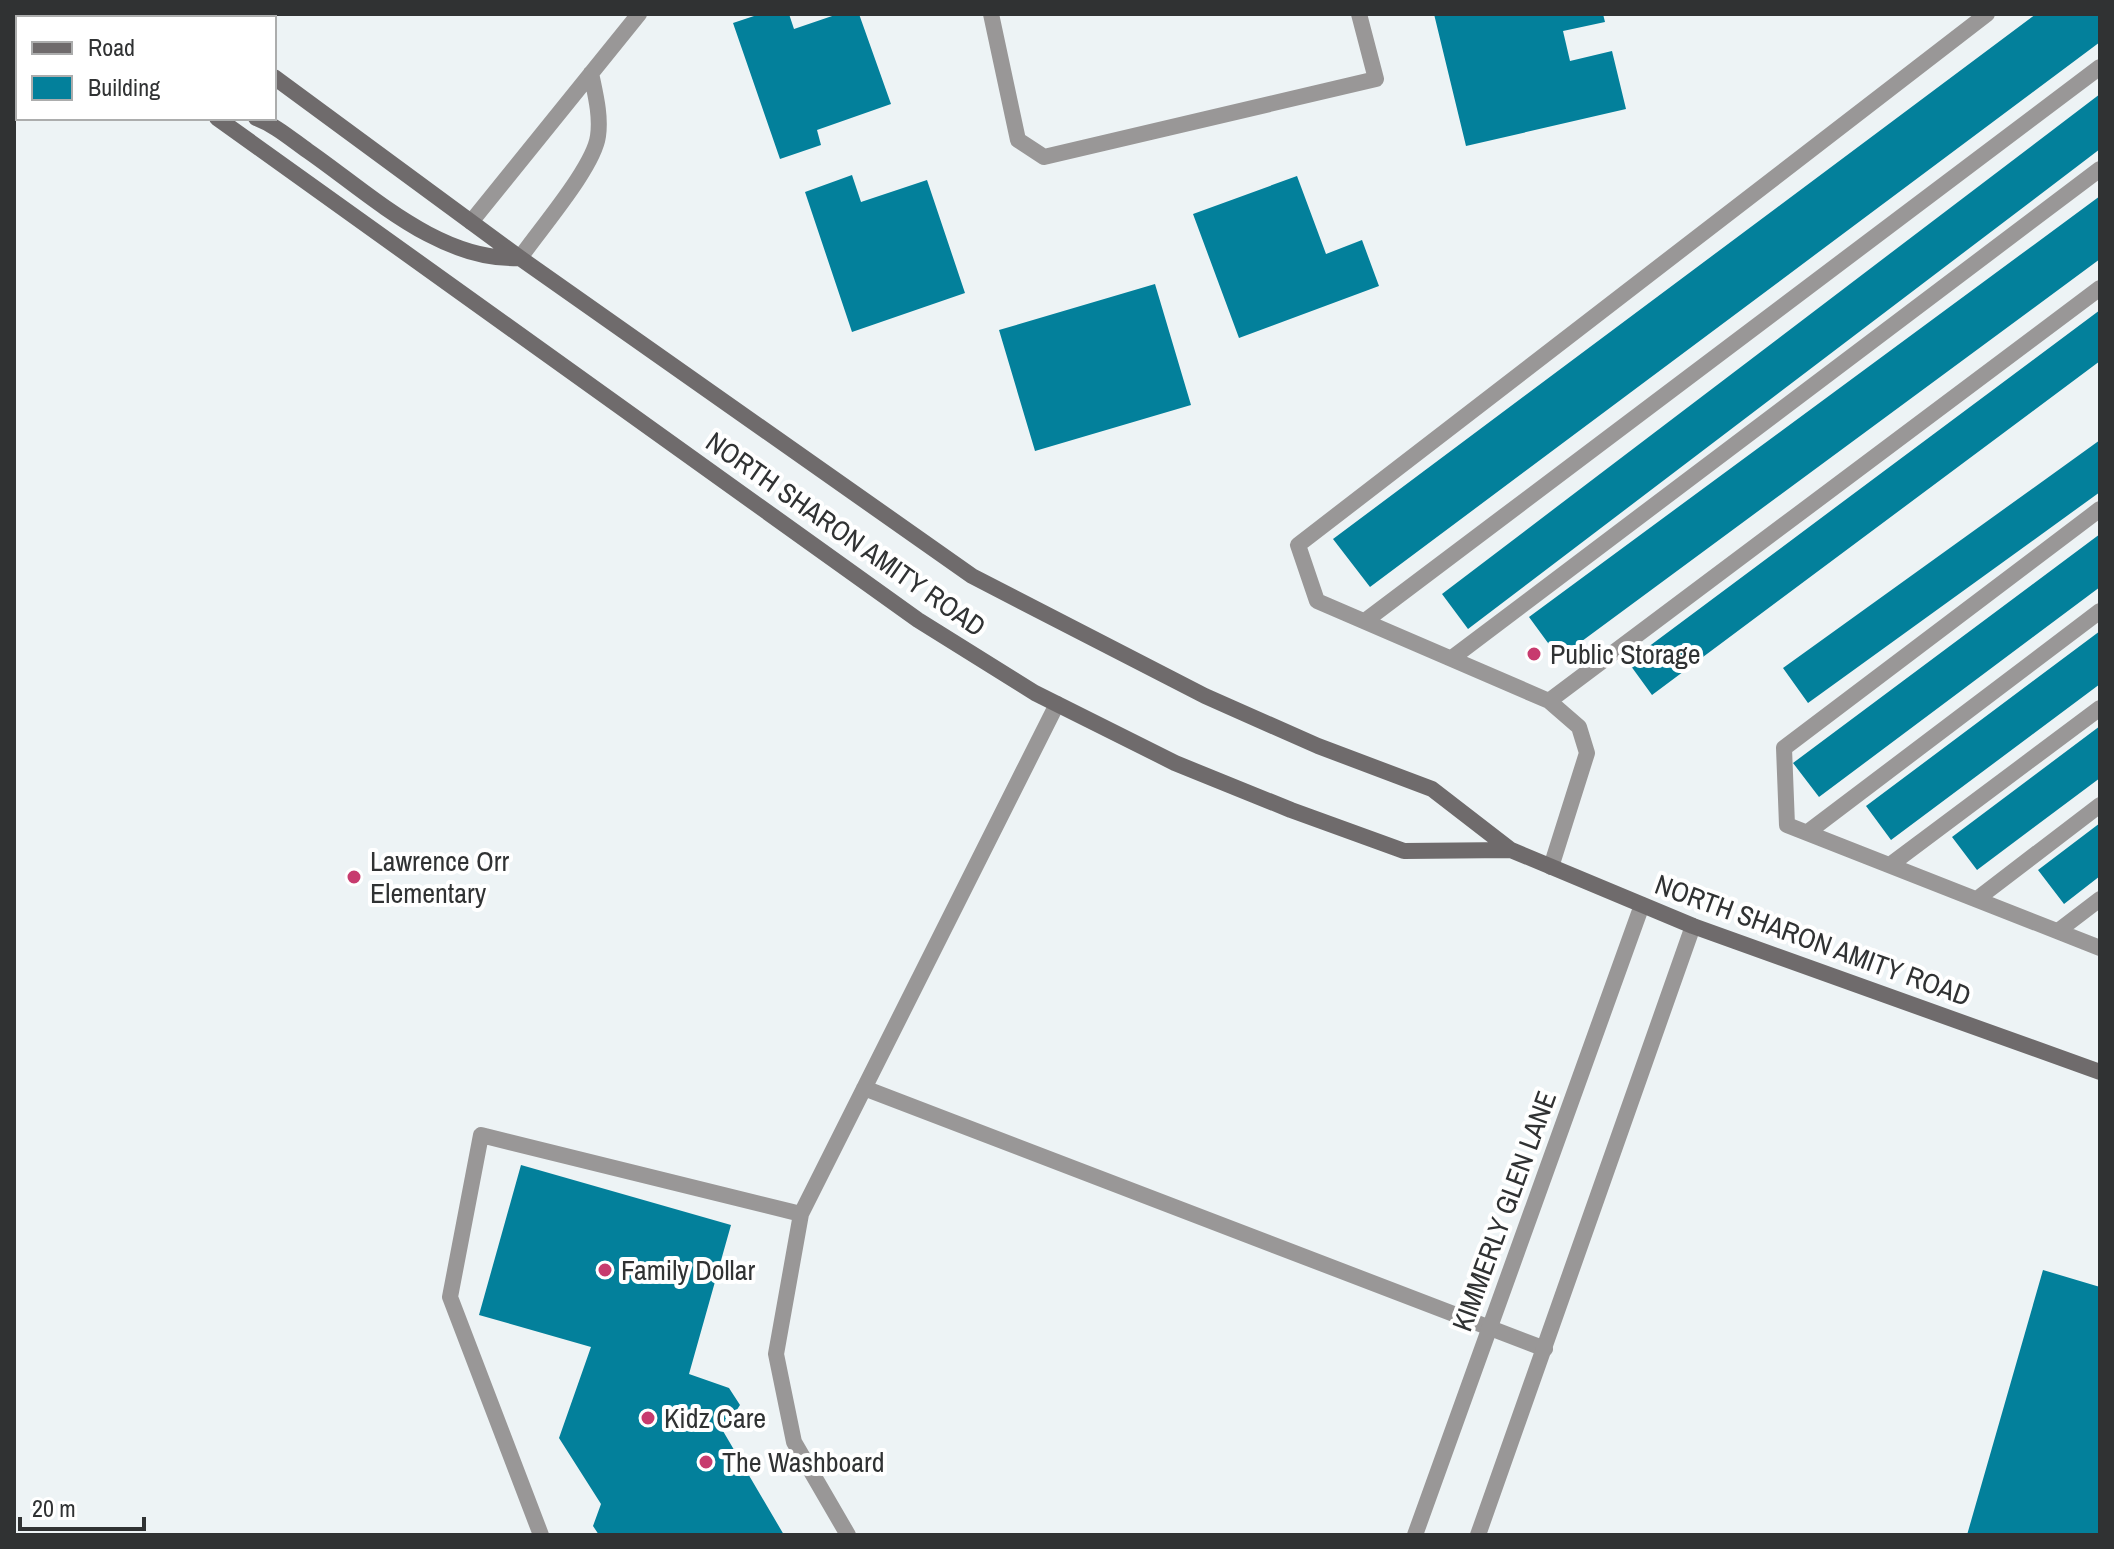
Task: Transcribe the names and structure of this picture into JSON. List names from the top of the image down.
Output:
{
  "streets": {
    "main road": ["NORTH SHARON AMITY ROAD"],
    "street": ["KIMMERLY GLEN LANE"]
  },
  "crossings": [
    ["NORTH SHARON AMITY ROAD", "KIMMERLY GLEN LANE"]
  ],
  "places": [
    "Public Storage",
    "Lawrence Orr Elementary",
    "Family Dollar",
    "Kidz Care",
    "The Washboard"
  ],
  "legend": ["Road", "Building"],
  "scale_bar": "20 m"
}
